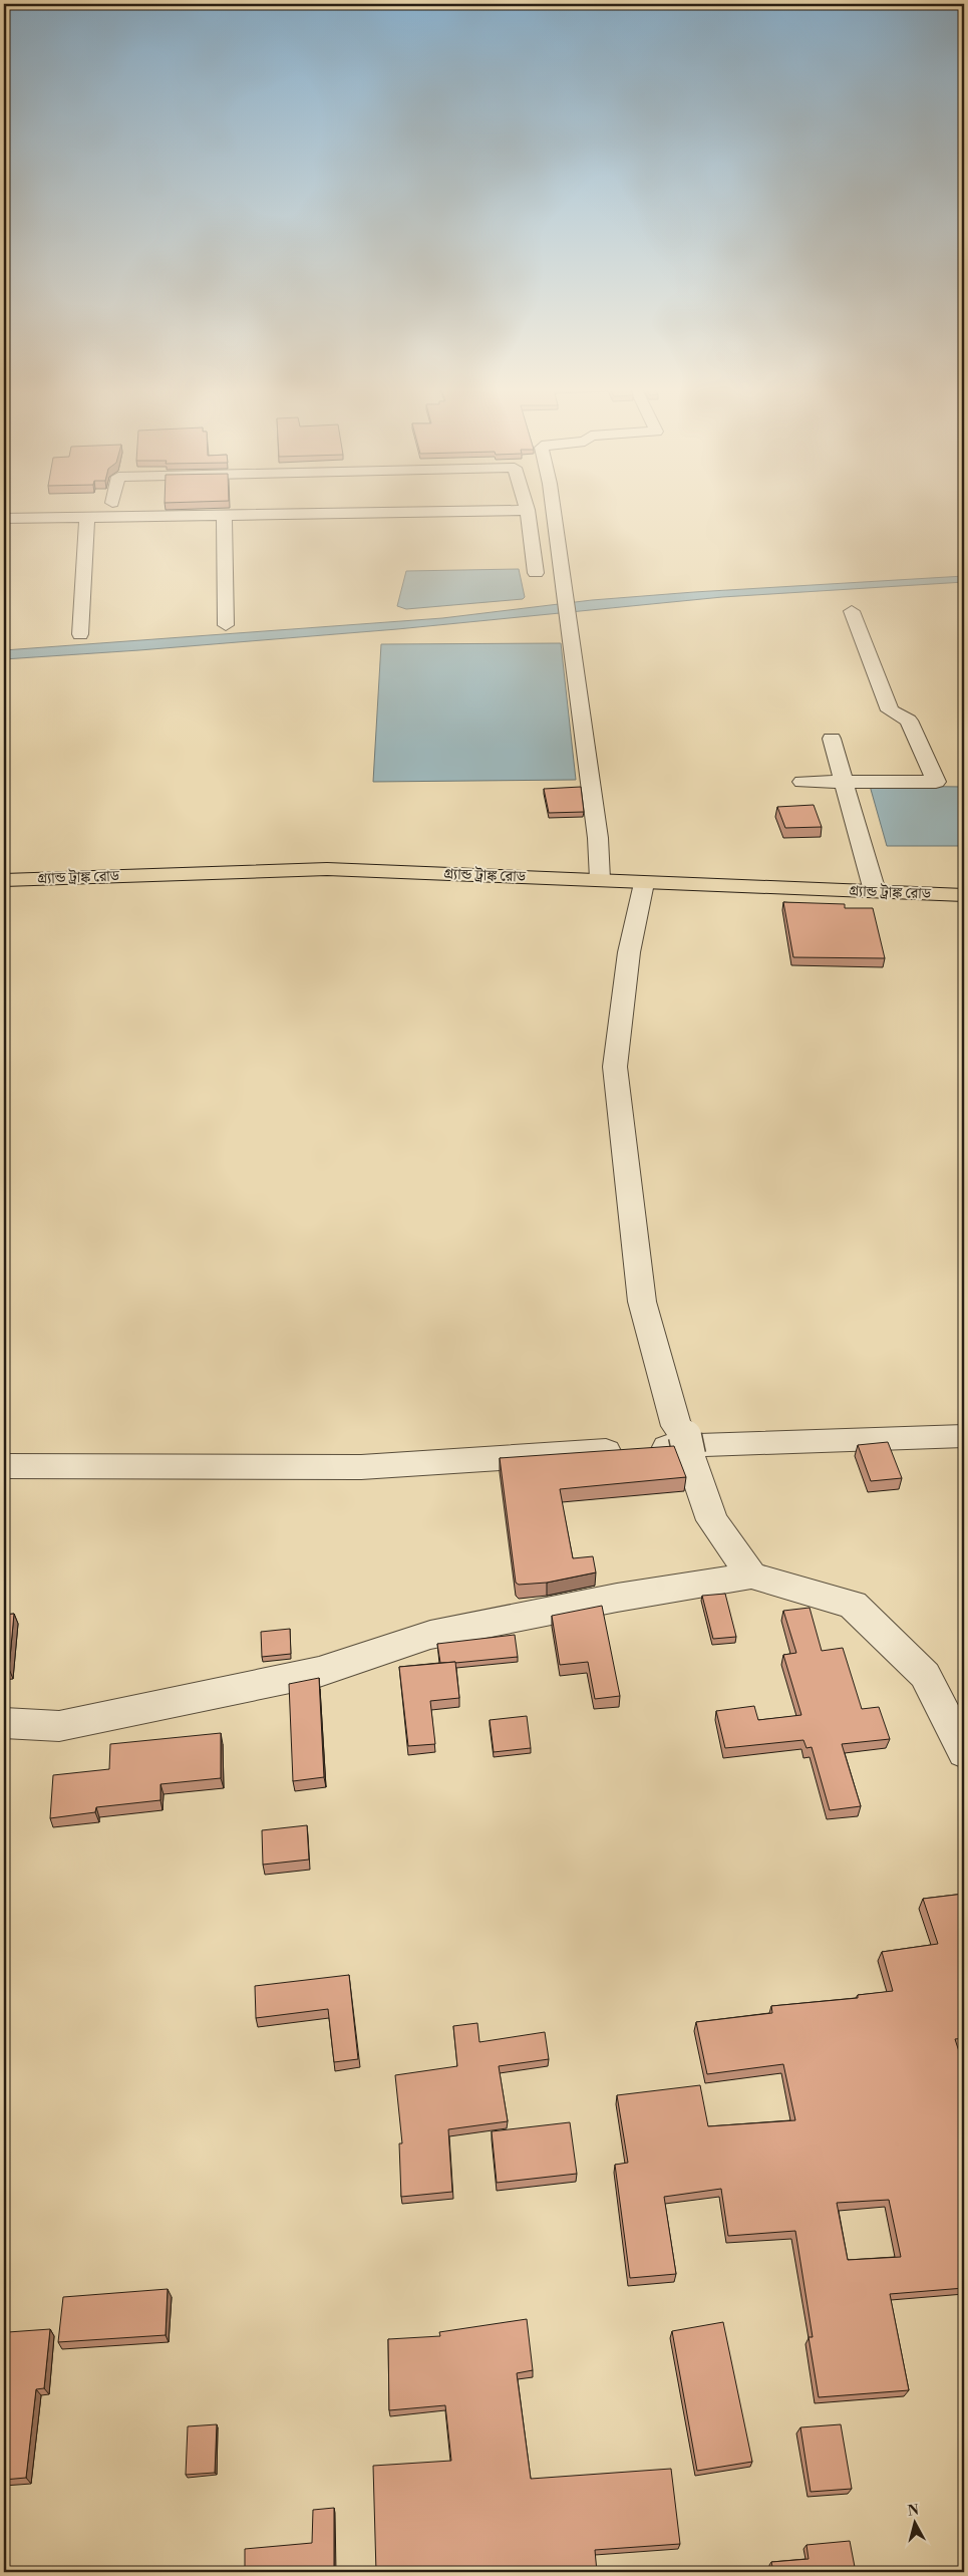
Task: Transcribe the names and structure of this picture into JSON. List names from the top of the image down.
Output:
{
  "streets": {
    "highway": ["গ্র্যান্ড ট্রাঙ্ক রোড"]
  },
  "north": "top"
}
